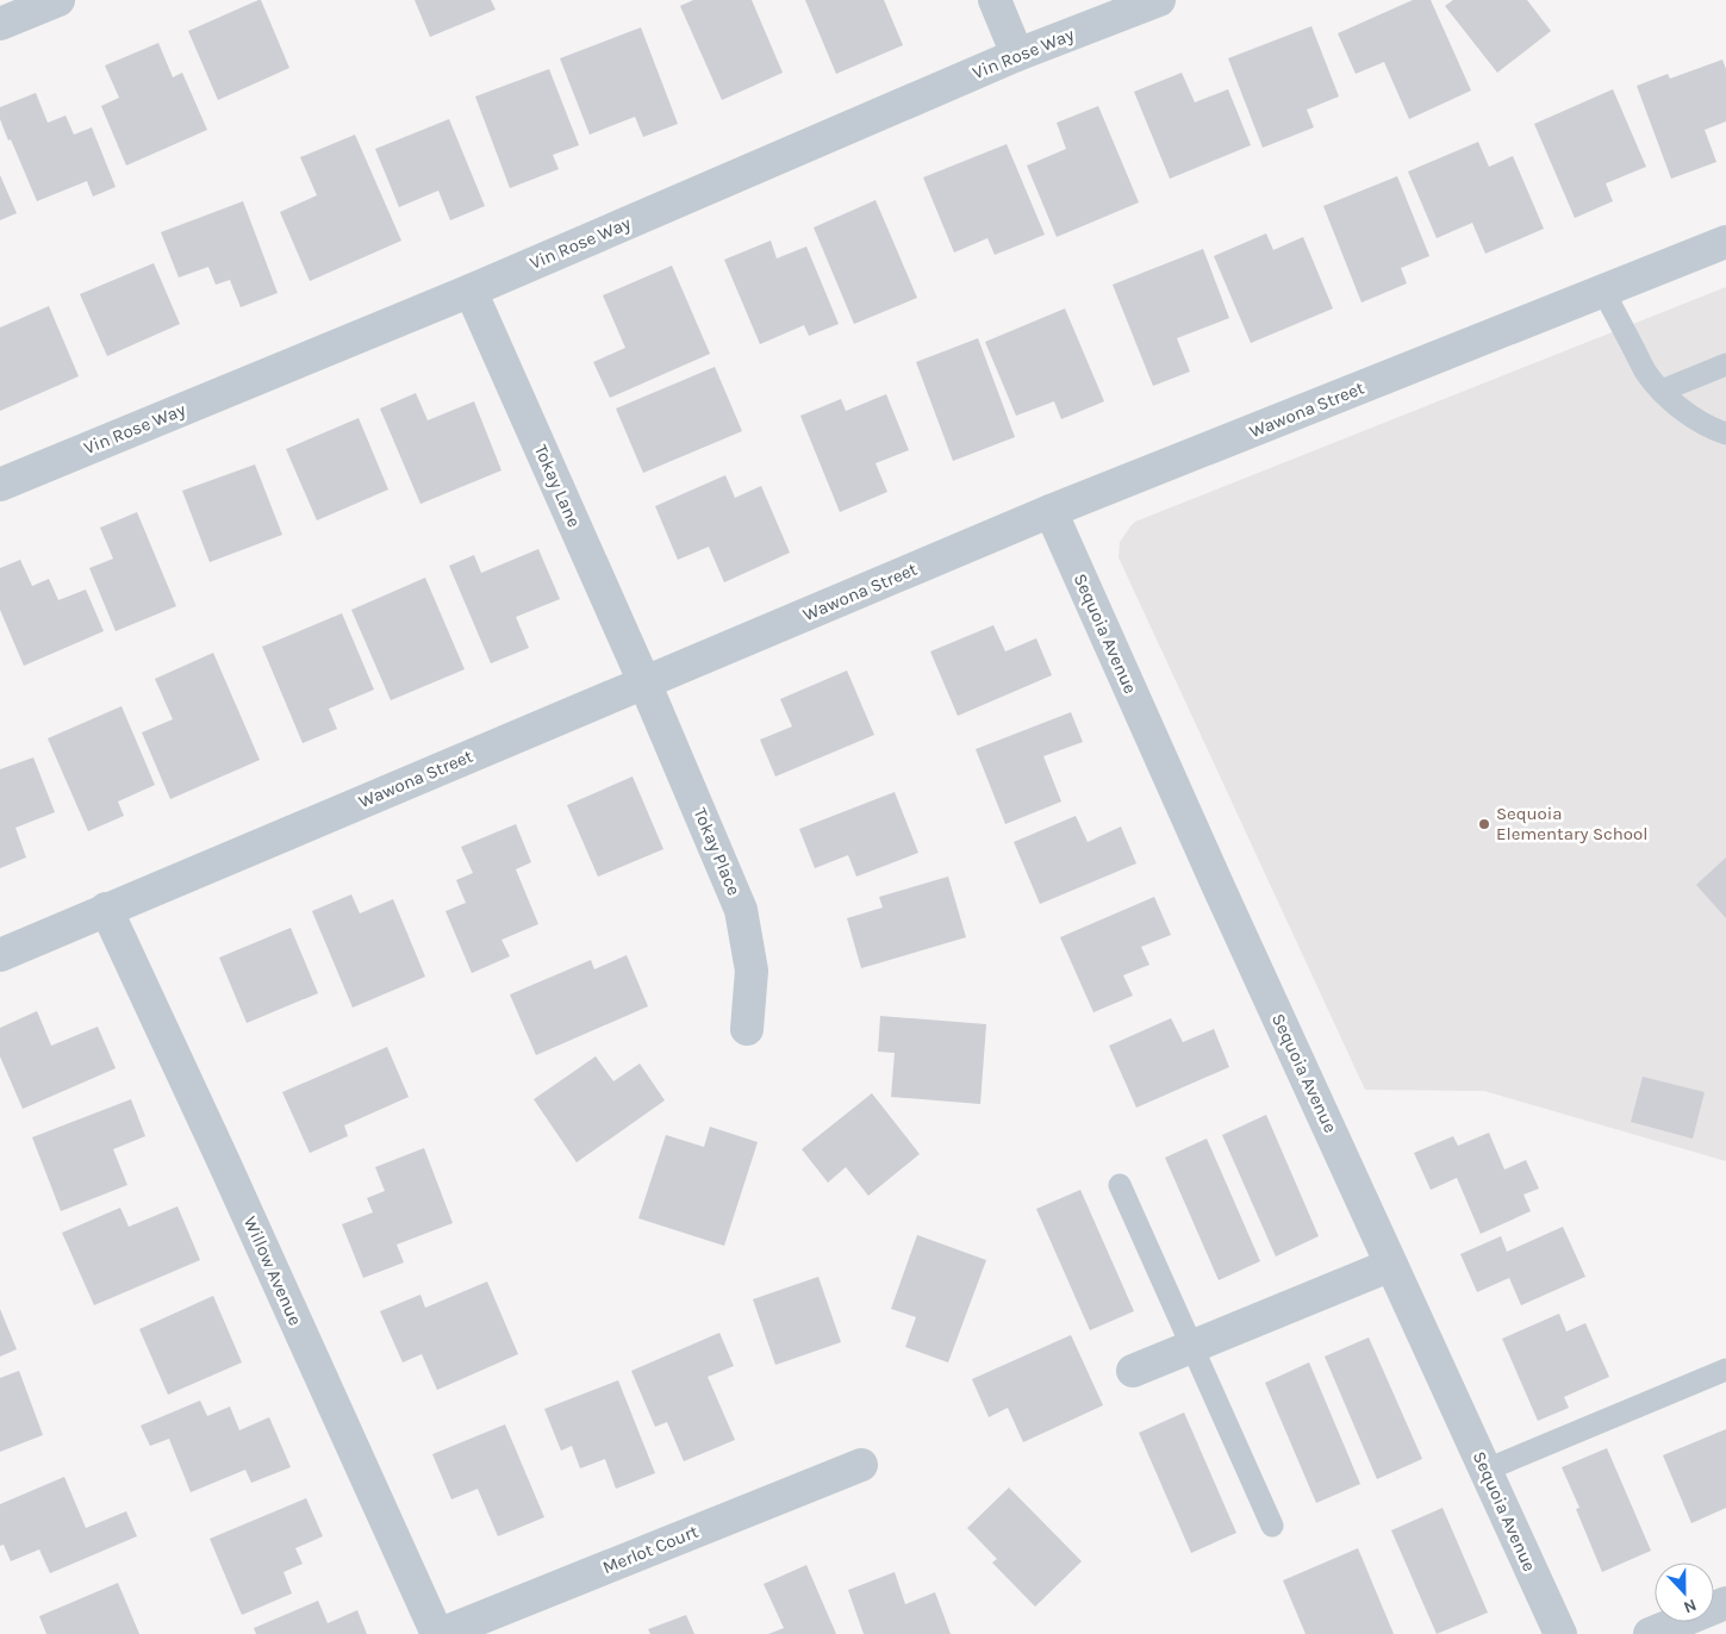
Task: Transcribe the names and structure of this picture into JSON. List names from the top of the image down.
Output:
{
  "streets": {
    "street": [
      "Vin Rose Way",
      "Wawona Street",
      "Tokay Lane",
      "Sequoia Avenue",
      "Tokay Place",
      "Willow Avenue",
      "Merlot Court"
    ]
  },
  "crossings": [
    ["Vin Rose Way", "Tokay Lane"],
    ["Wawona Street", "Tokay Lane"],
    ["Wawona Street", "Sequoia Avenue"],
    ["Wawona Street", "Tokay Place"],
    ["Wawona Street", "Willow Avenue"],
    ["Tokay Lane", "Tokay Place"],
    ["Willow Avenue", "Merlot Court"]
  ],
  "places": ["Sequoia Elementary School"],
  "north": "bottom"
}
